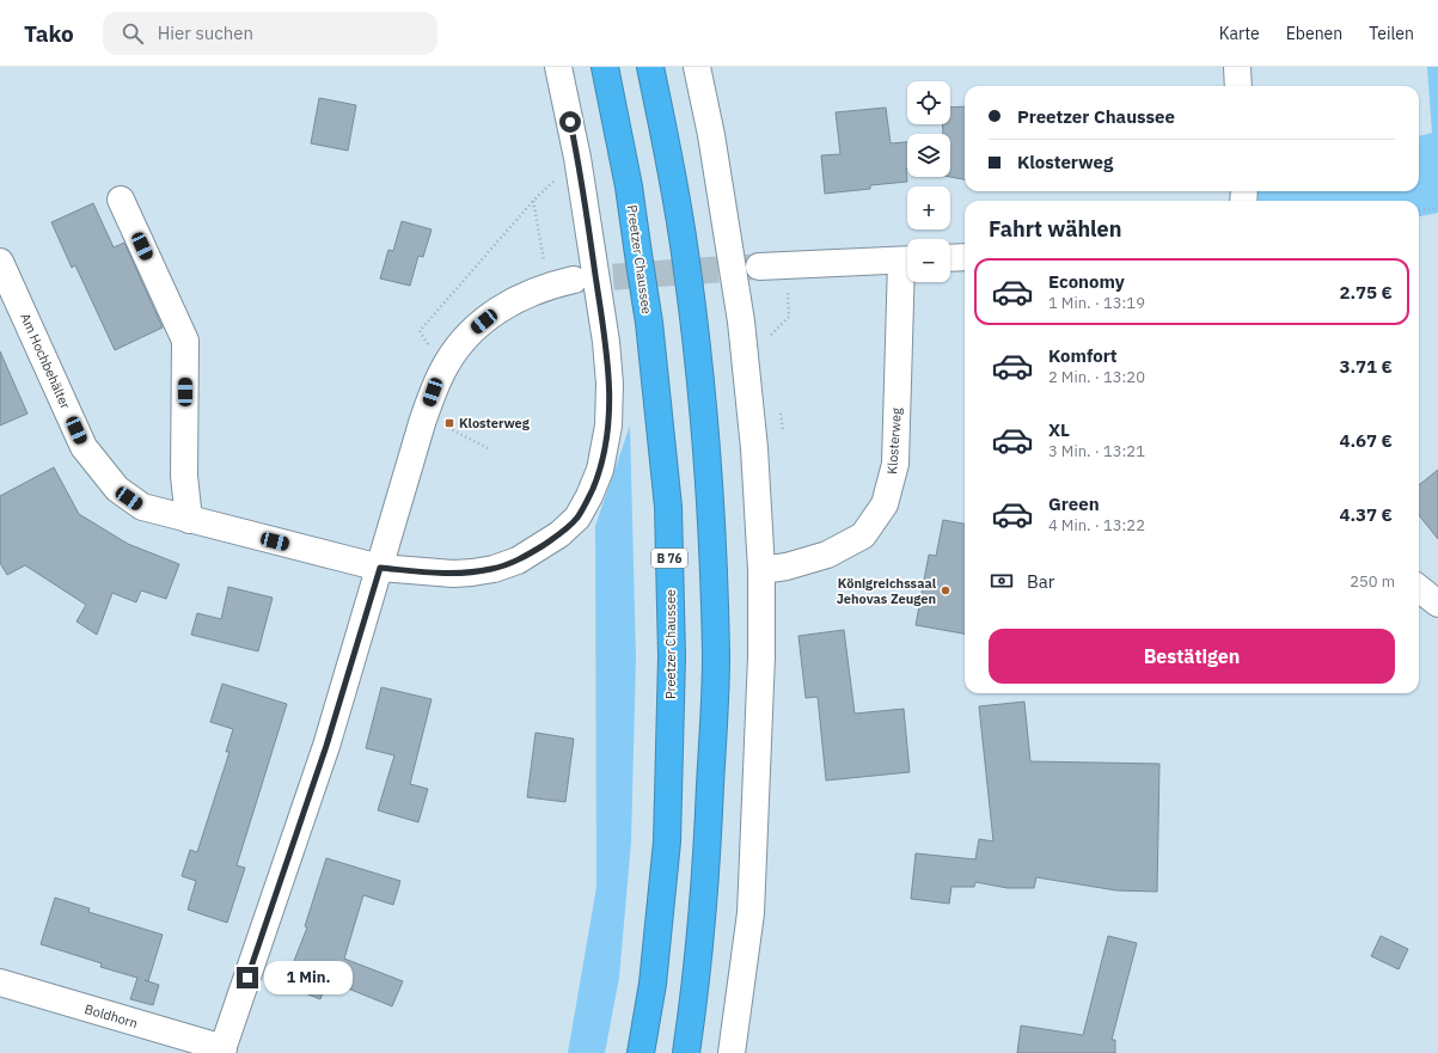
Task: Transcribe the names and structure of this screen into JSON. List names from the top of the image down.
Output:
{
  "streets": {
    "highway": ["Preetzer Chaussee", "B 76"],
    "street": ["Am Hochbehälter", "Klosterweg", "Boldhorn"]
  },
  "places": {
    "transit": ["Klosterweg"],
    "other": ["Königreichssaal Jehovas Zeugen"]
  },
  "page": {
    "header": "Tako",
    "search": "Hier suchen",
    "nav": ["Karte", "Ebenen", "Teilen"],
    "map_buttons": ["+", "−"],
    "banner": ["Preetzer Chaussee", "Klosterweg"],
    "heading": "Fahrt wählen",
    "list": [
      {
        "name": "Economy",
        "note": "1 Min. · 13:19",
        "value": "2.75 €"
      },
      {
        "name": "Komfort",
        "note": "2 Min. · 13:20",
        "value": "3.71 €"
      },
      {
        "name": "XL",
        "note": "3 Min. · 13:21",
        "value": "4.67 €"
      },
      {
        "name": "Green",
        "note": "4 Min. · 13:22",
        "value": "4.37 €"
      }
    ],
    "pay": ["Bar", "250 m"],
    "buttons": "Bestätigen",
    "bubble": "1 Min."
  }
}
